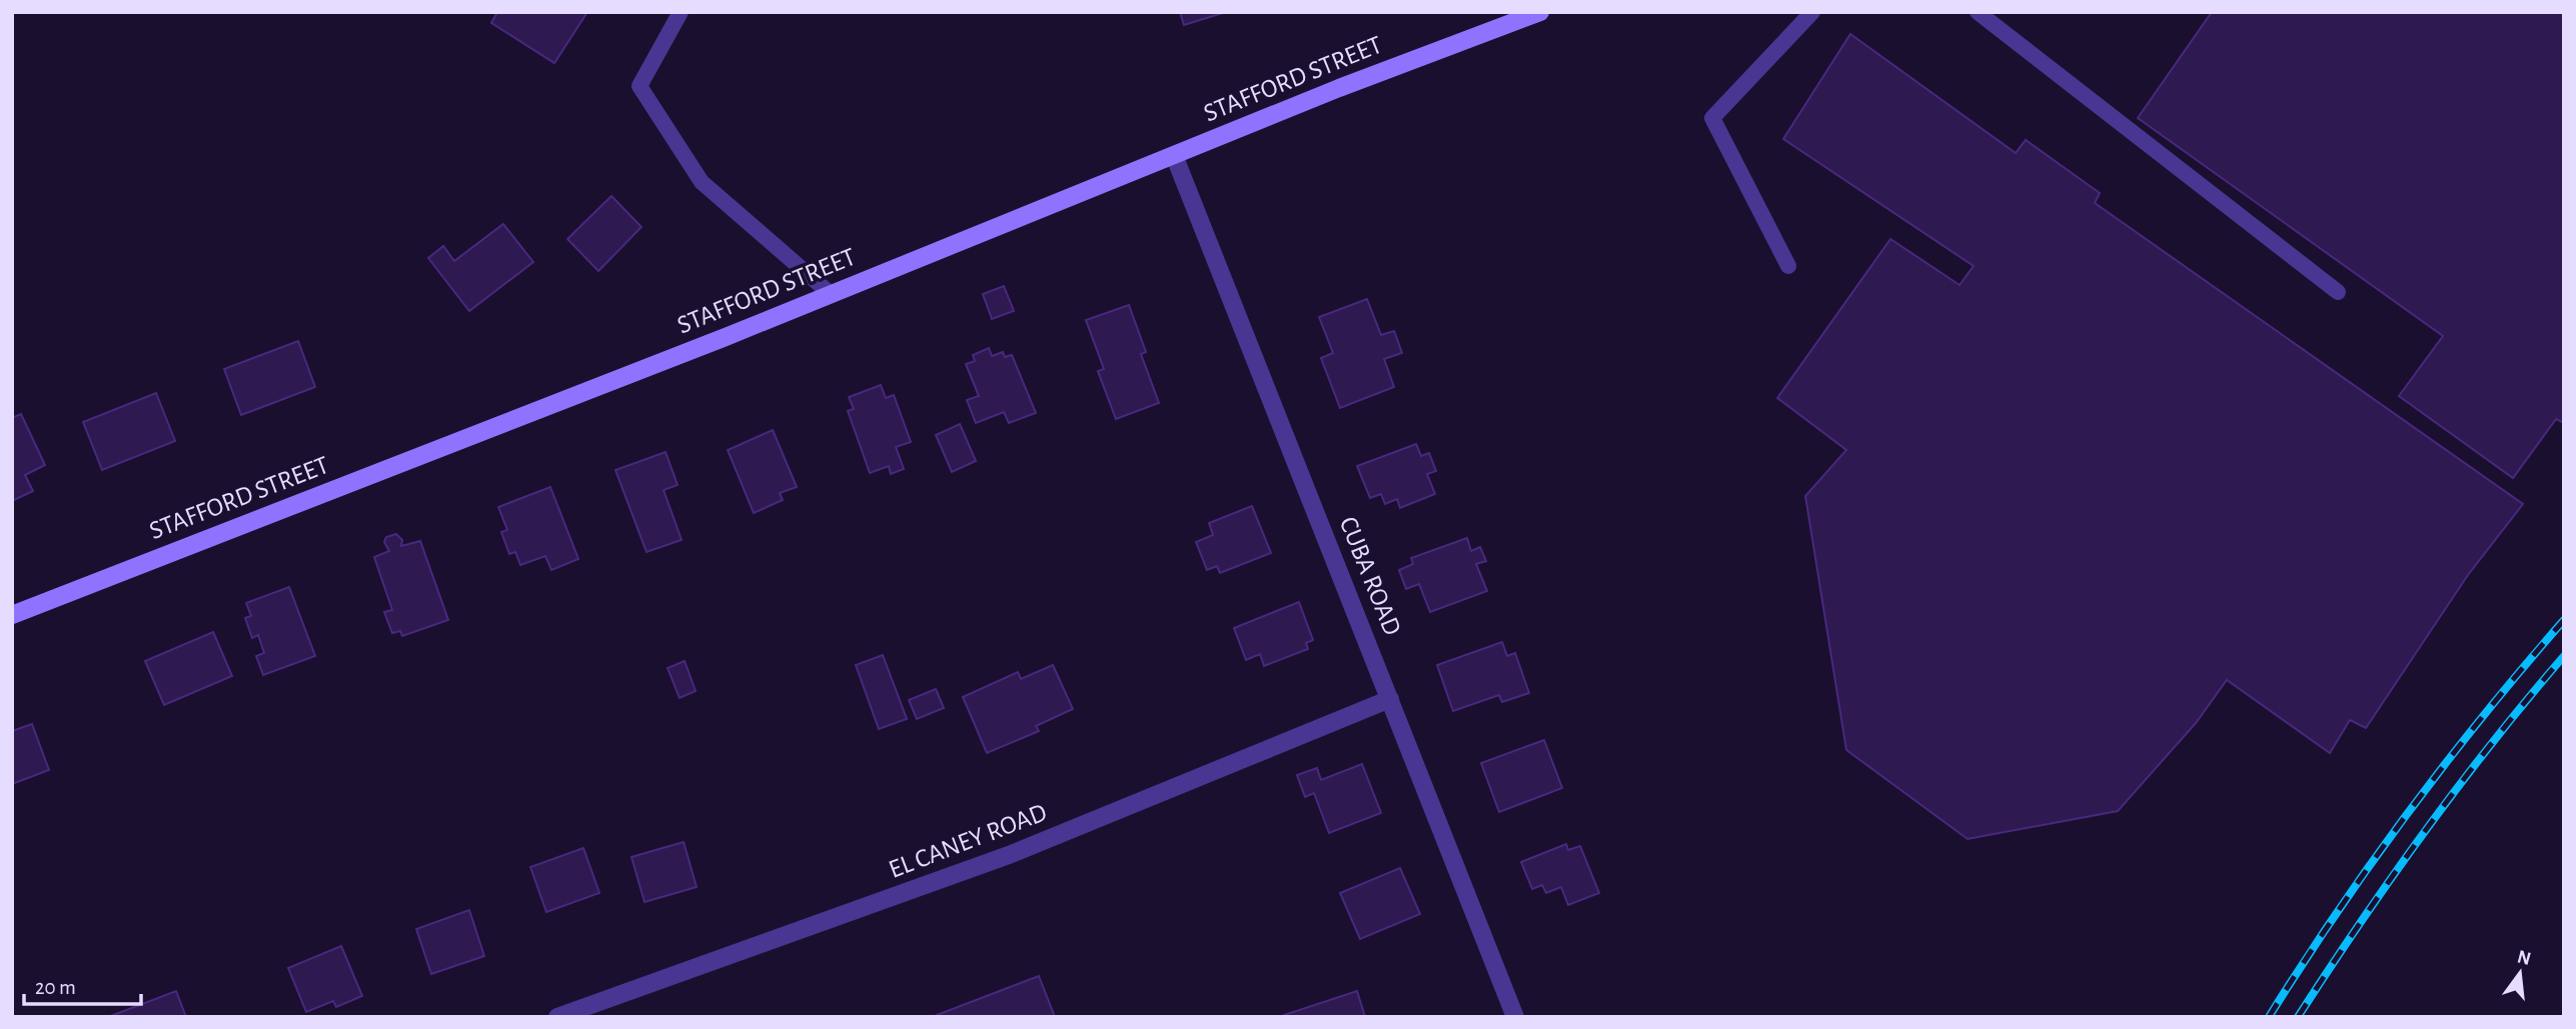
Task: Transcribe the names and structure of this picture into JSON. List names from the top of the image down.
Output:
{
  "streets": {
    "main road": ["STAFFORD STREET"],
    "street": ["CUBA ROAD", "EL CANEY ROAD"]
  },
  "crossings": [
    ["STAFFORD STREET", "CUBA ROAD"],
    ["CUBA ROAD", "EL CANEY ROAD"]
  ],
  "scale_bar": "20 m",
  "north": "top"
}
